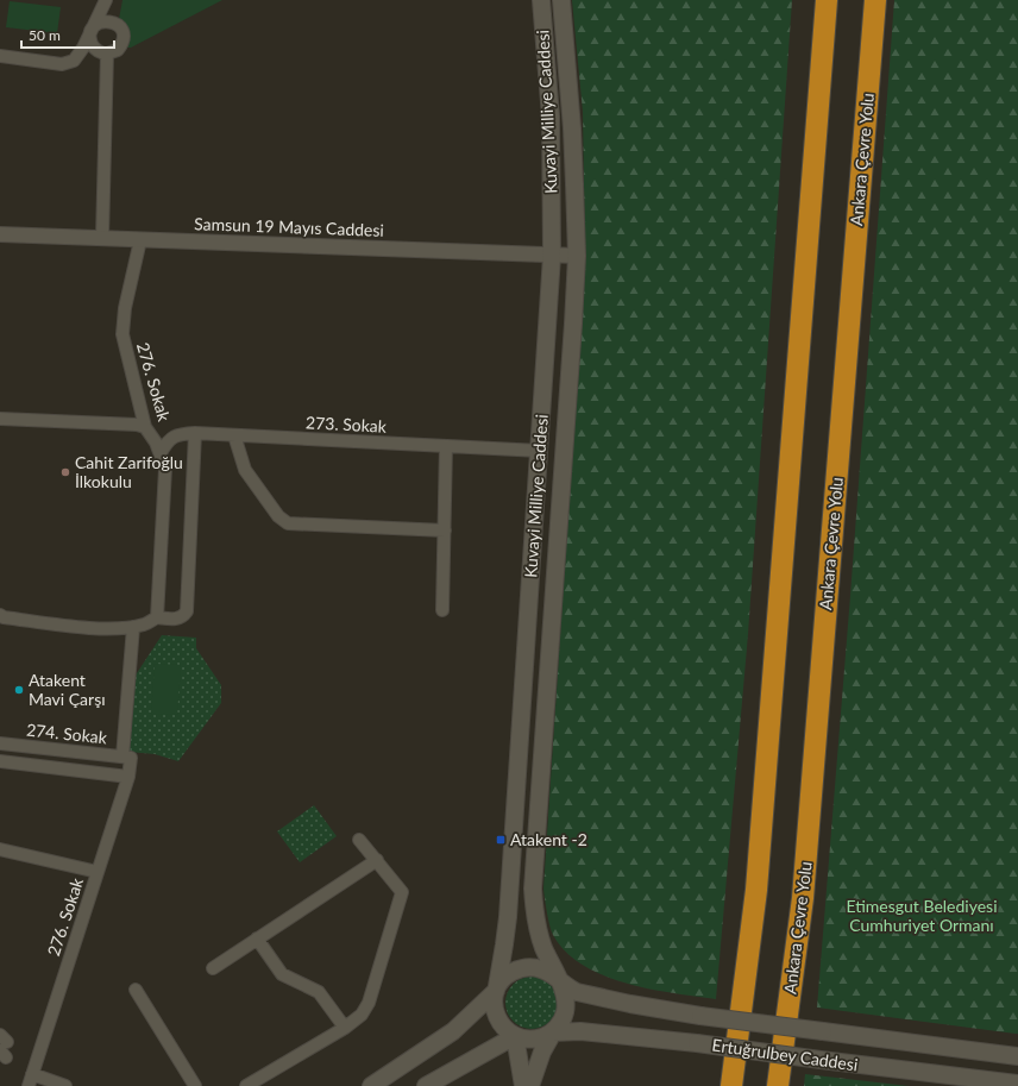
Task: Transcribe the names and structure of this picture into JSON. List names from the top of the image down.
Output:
{
  "streets": {
    "highway": ["Ankara Çevre Yolu"],
    "main road": ["Kuvayi Milliye Caddesi", "Ertuğrulbey Caddesi"],
    "street": [
      "Samsun 19 Mayıs Caddesi",
      "276. Sokak",
      "273. Sokak",
      "274. Sokak"
    ]
  },
  "crossings": [
    ["Kuvayi Milliye Caddesi", "Samsun 19 Mayıs Caddesi"],
    ["Kuvayi Milliye Caddesi", "273. Sokak"],
    ["Kuvayi Milliye Caddesi", "Ertuğrulbey Caddesi"],
    ["Samsun 19 Mayıs Caddesi", "276. Sokak"],
    ["276. Sokak", "273. Sokak"],
    ["276. Sokak", "274. Sokak"]
  ],
  "parks": ["Etimesgut Belediyesi Cumhuriyet Ormanı"],
  "places": {
    "other": ["Cahit Zarifoğlu İlkokulu", "Atakent Mavi Çarşı"],
    "transit": ["Atakent -2"]
  },
  "scale_bar": "50 m"
}
